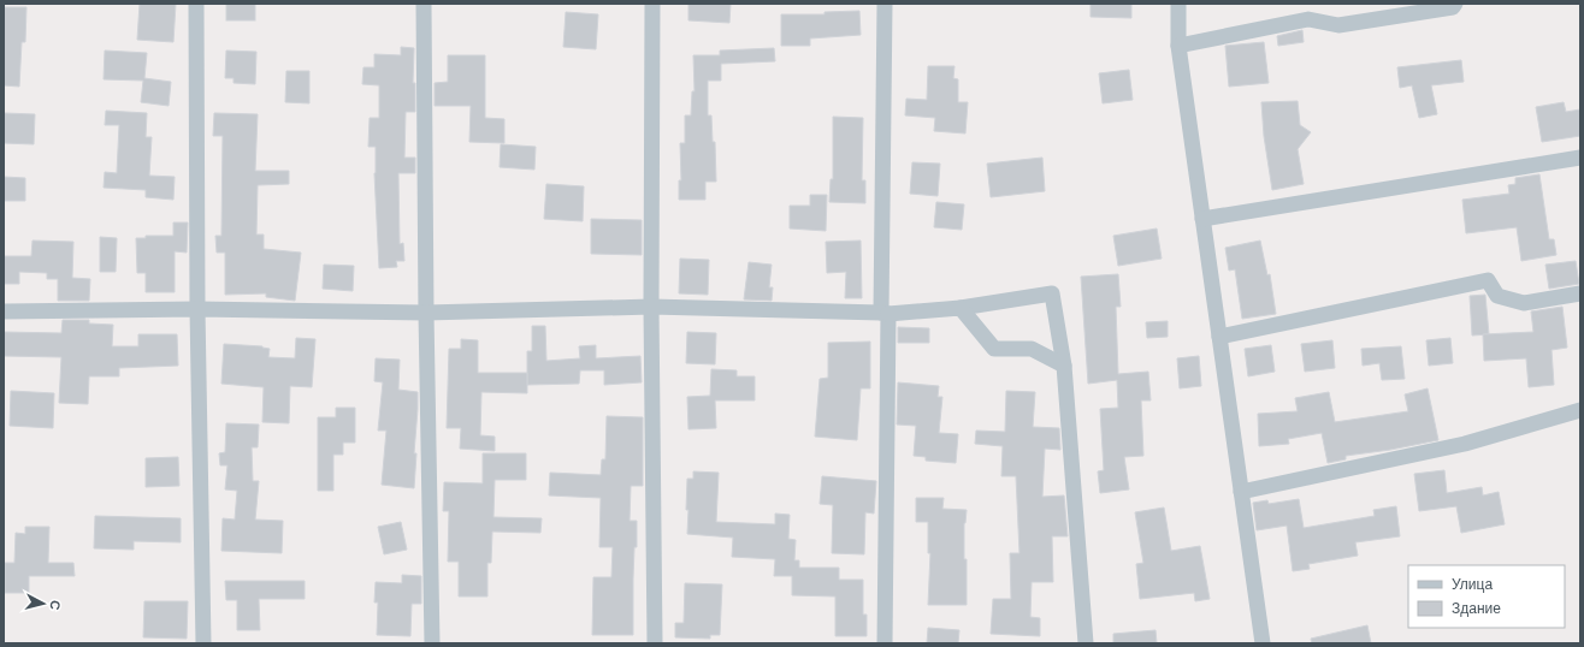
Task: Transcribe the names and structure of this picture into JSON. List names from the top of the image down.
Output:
{
  "legend": ["Улица", "Здание"],
  "north": "right"
}
